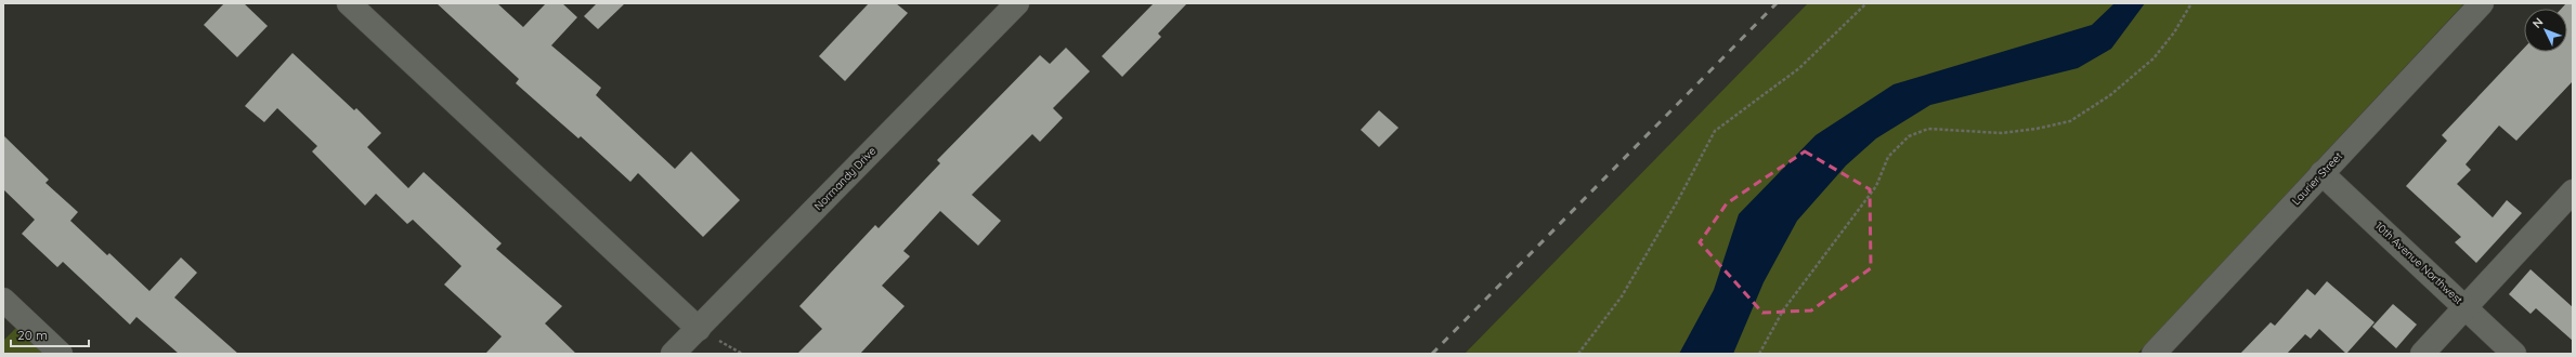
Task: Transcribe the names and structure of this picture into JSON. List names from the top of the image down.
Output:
{
  "streets": {
    "street": ["Normandy Drive", "Laurier Street", "10th Avenue Northwest"]
  },
  "crossings": [
    ["Laurier Street", "10th Avenue Northwest"]
  ],
  "scale_bar": "20 m",
  "north": "top left"
}
